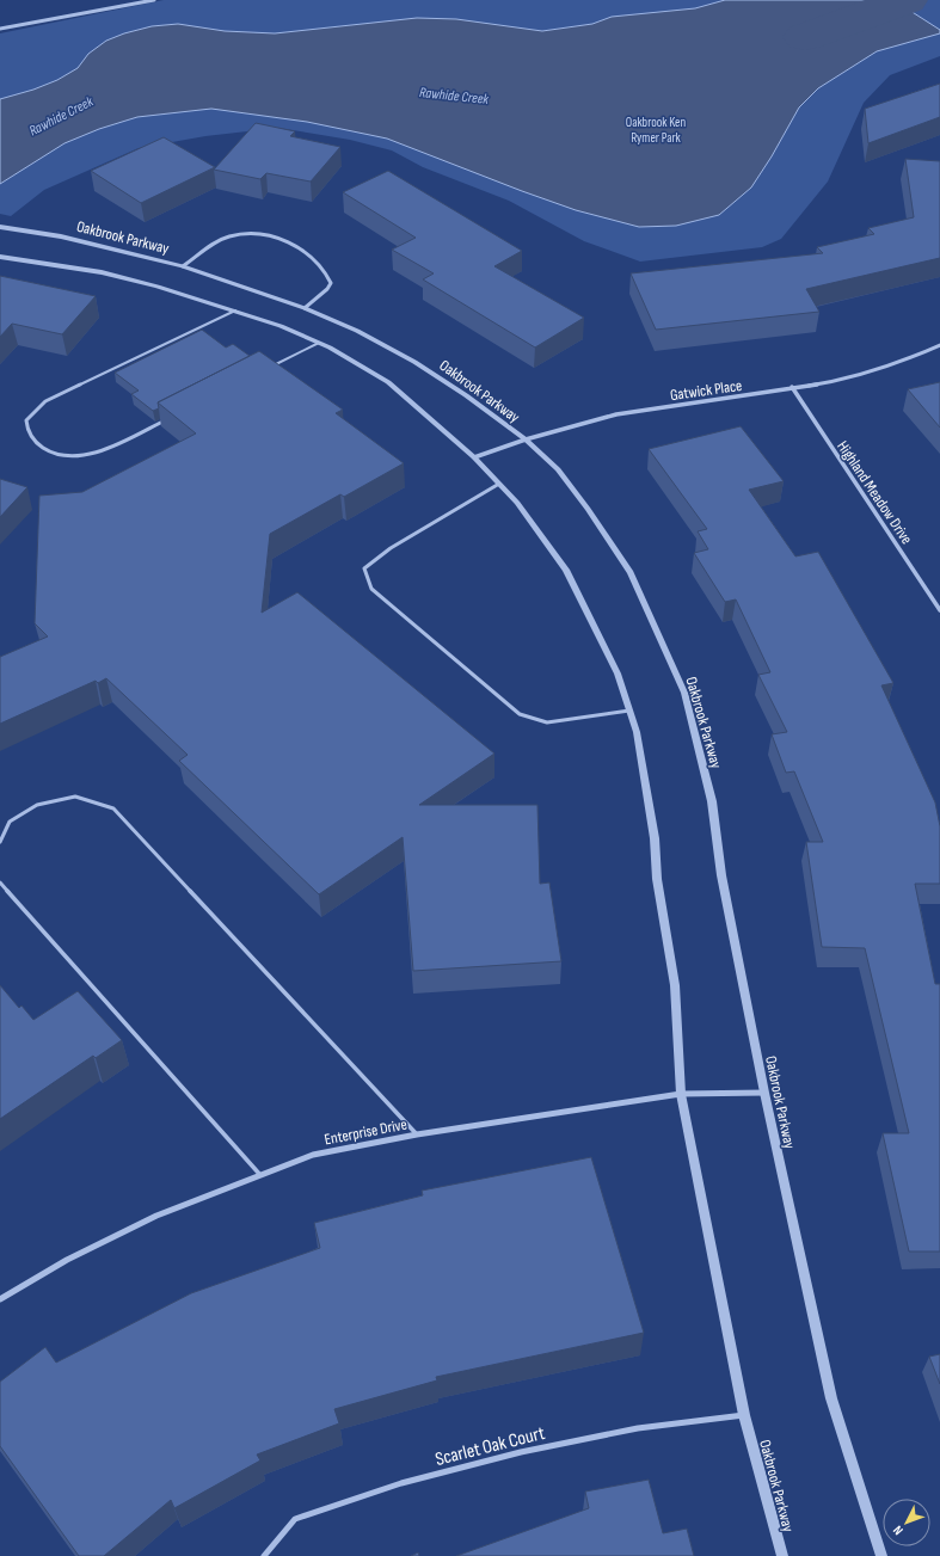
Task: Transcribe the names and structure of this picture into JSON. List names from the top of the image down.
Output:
{
  "streets": {
    "street": [
      "Oakbrook Parkway",
      "Gatwick Place",
      "Highland Meadow Drive",
      "Enterprise Drive",
      "Scarlet Oak Court"
    ]
  },
  "crossings": [
    ["Oakbrook Parkway", "Gatwick Place"],
    ["Oakbrook Parkway", "Enterprise Drive"],
    ["Oakbrook Parkway", "Scarlet Oak Court"],
    ["Gatwick Place", "Highland Meadow Drive"]
  ],
  "water": ["Rawhide Creek"],
  "parks": ["Oakbrook Ken Rymer Park"],
  "north": "bottom left"
}
